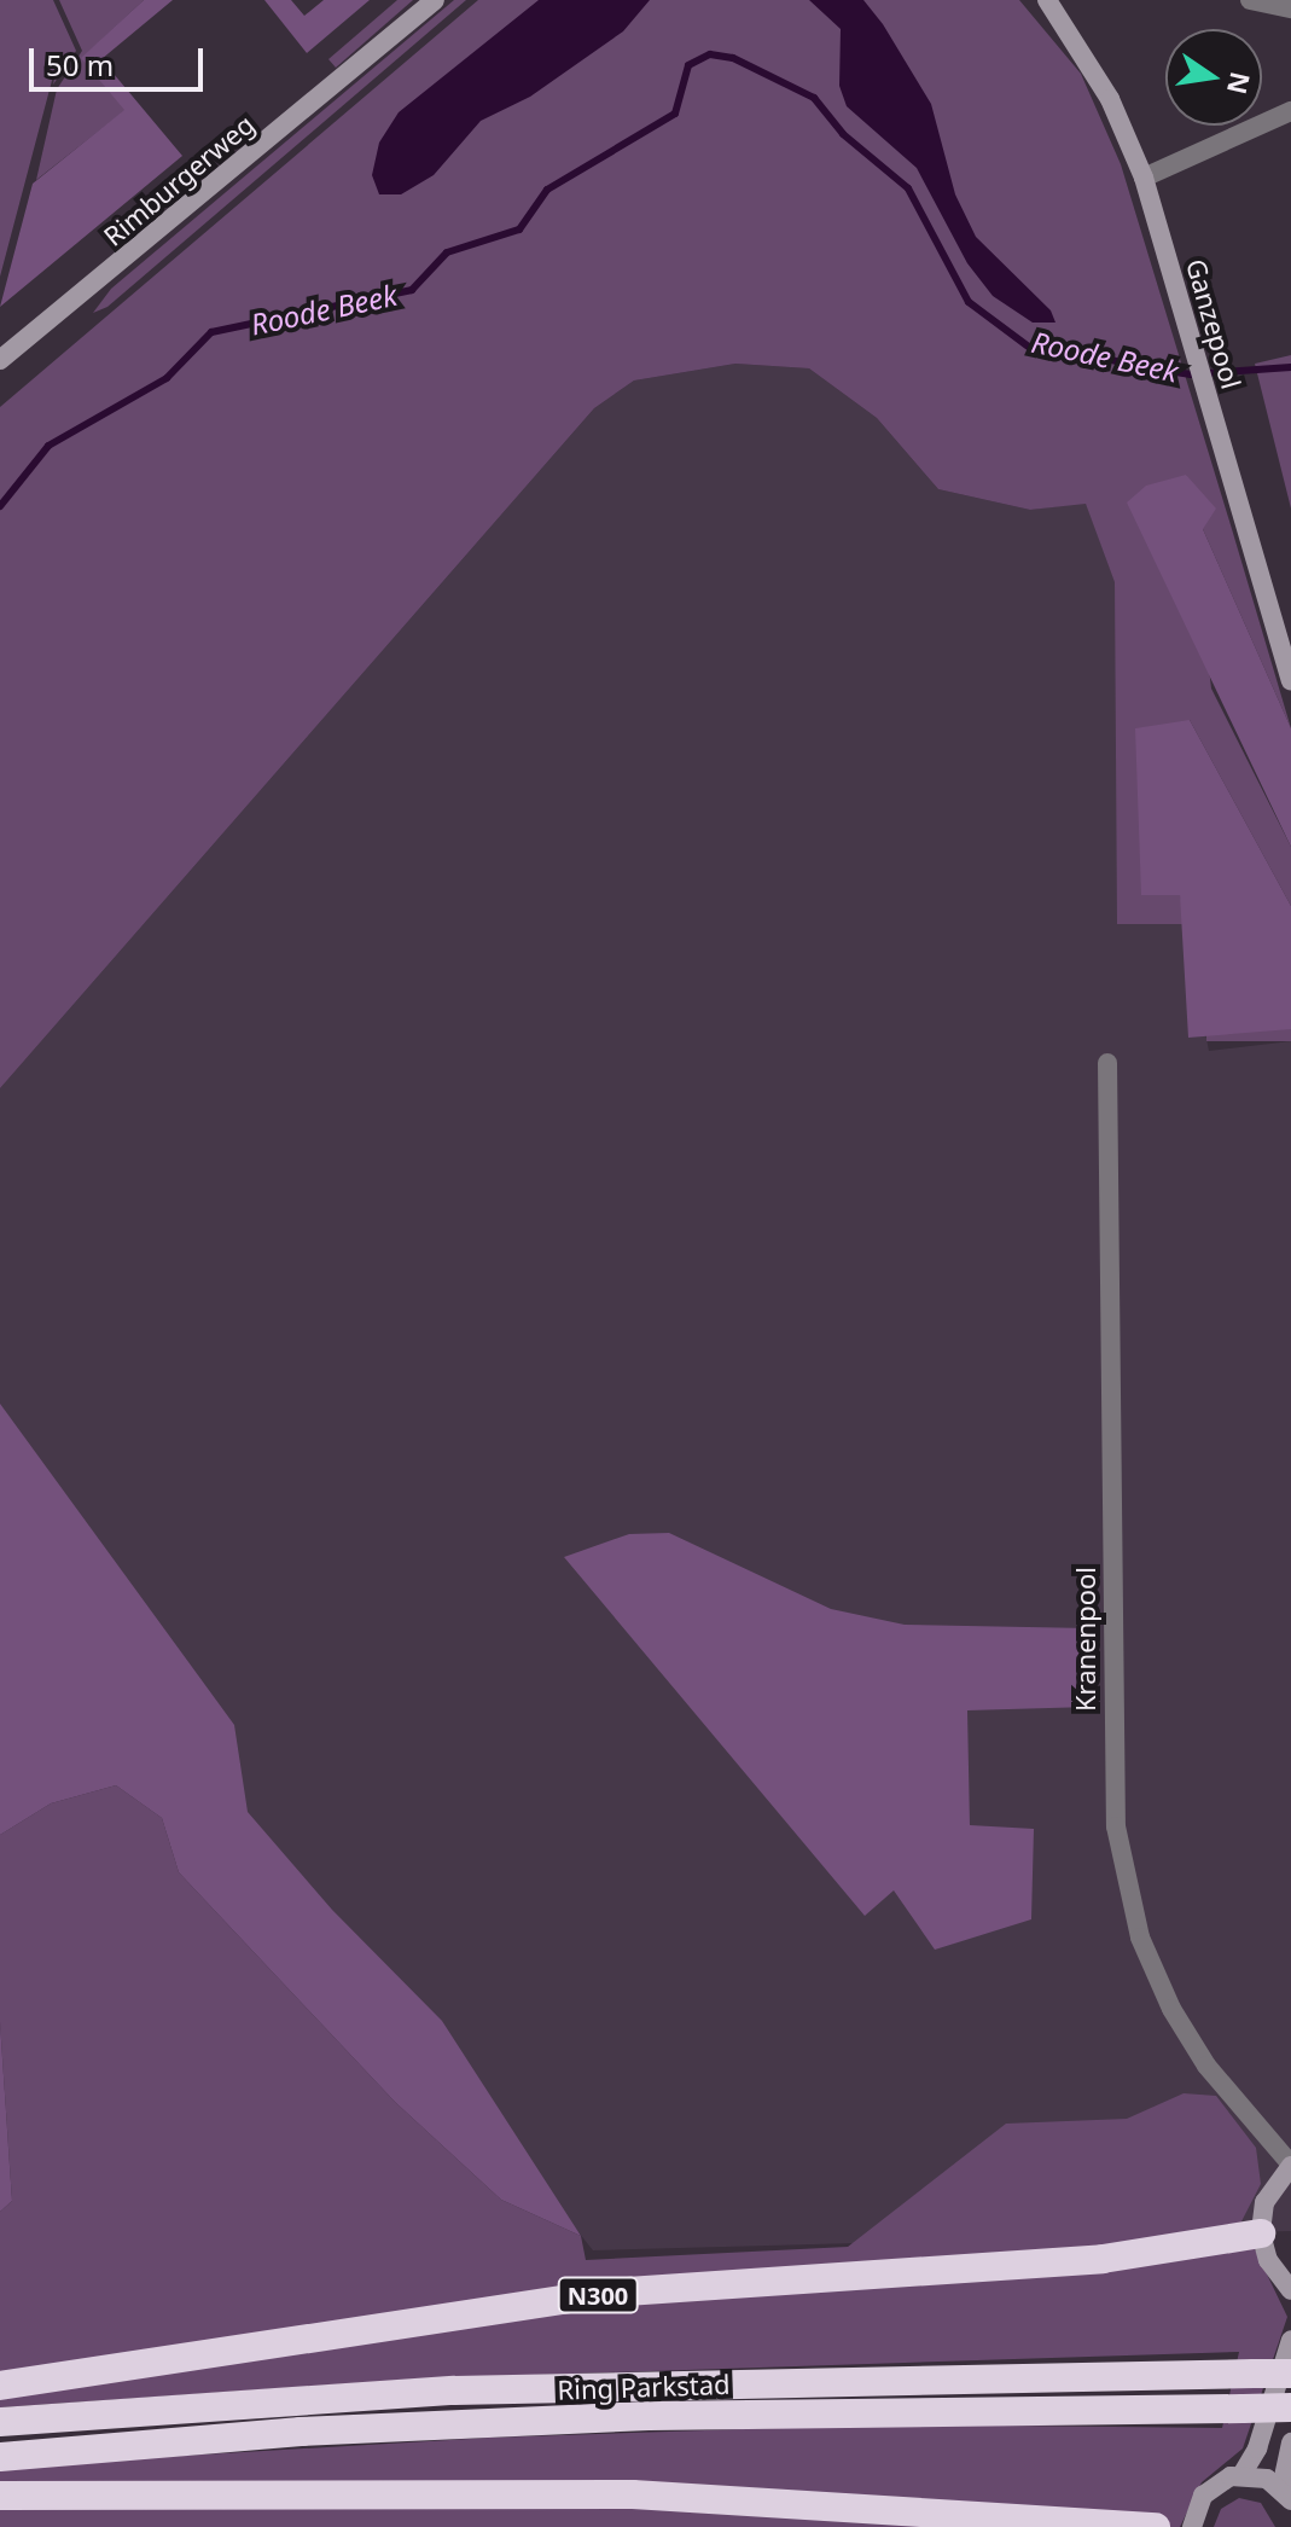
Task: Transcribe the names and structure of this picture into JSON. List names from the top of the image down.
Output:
{
  "streets": {
    "highway": ["N300", "Ring Parkstad"],
    "main road": ["Rimburgerweg", "Ganzepool"],
    "street": ["Kranenpool"]
  },
  "water": ["Roode Beek"],
  "scale_bar": "50 m",
  "north": "right"
}
